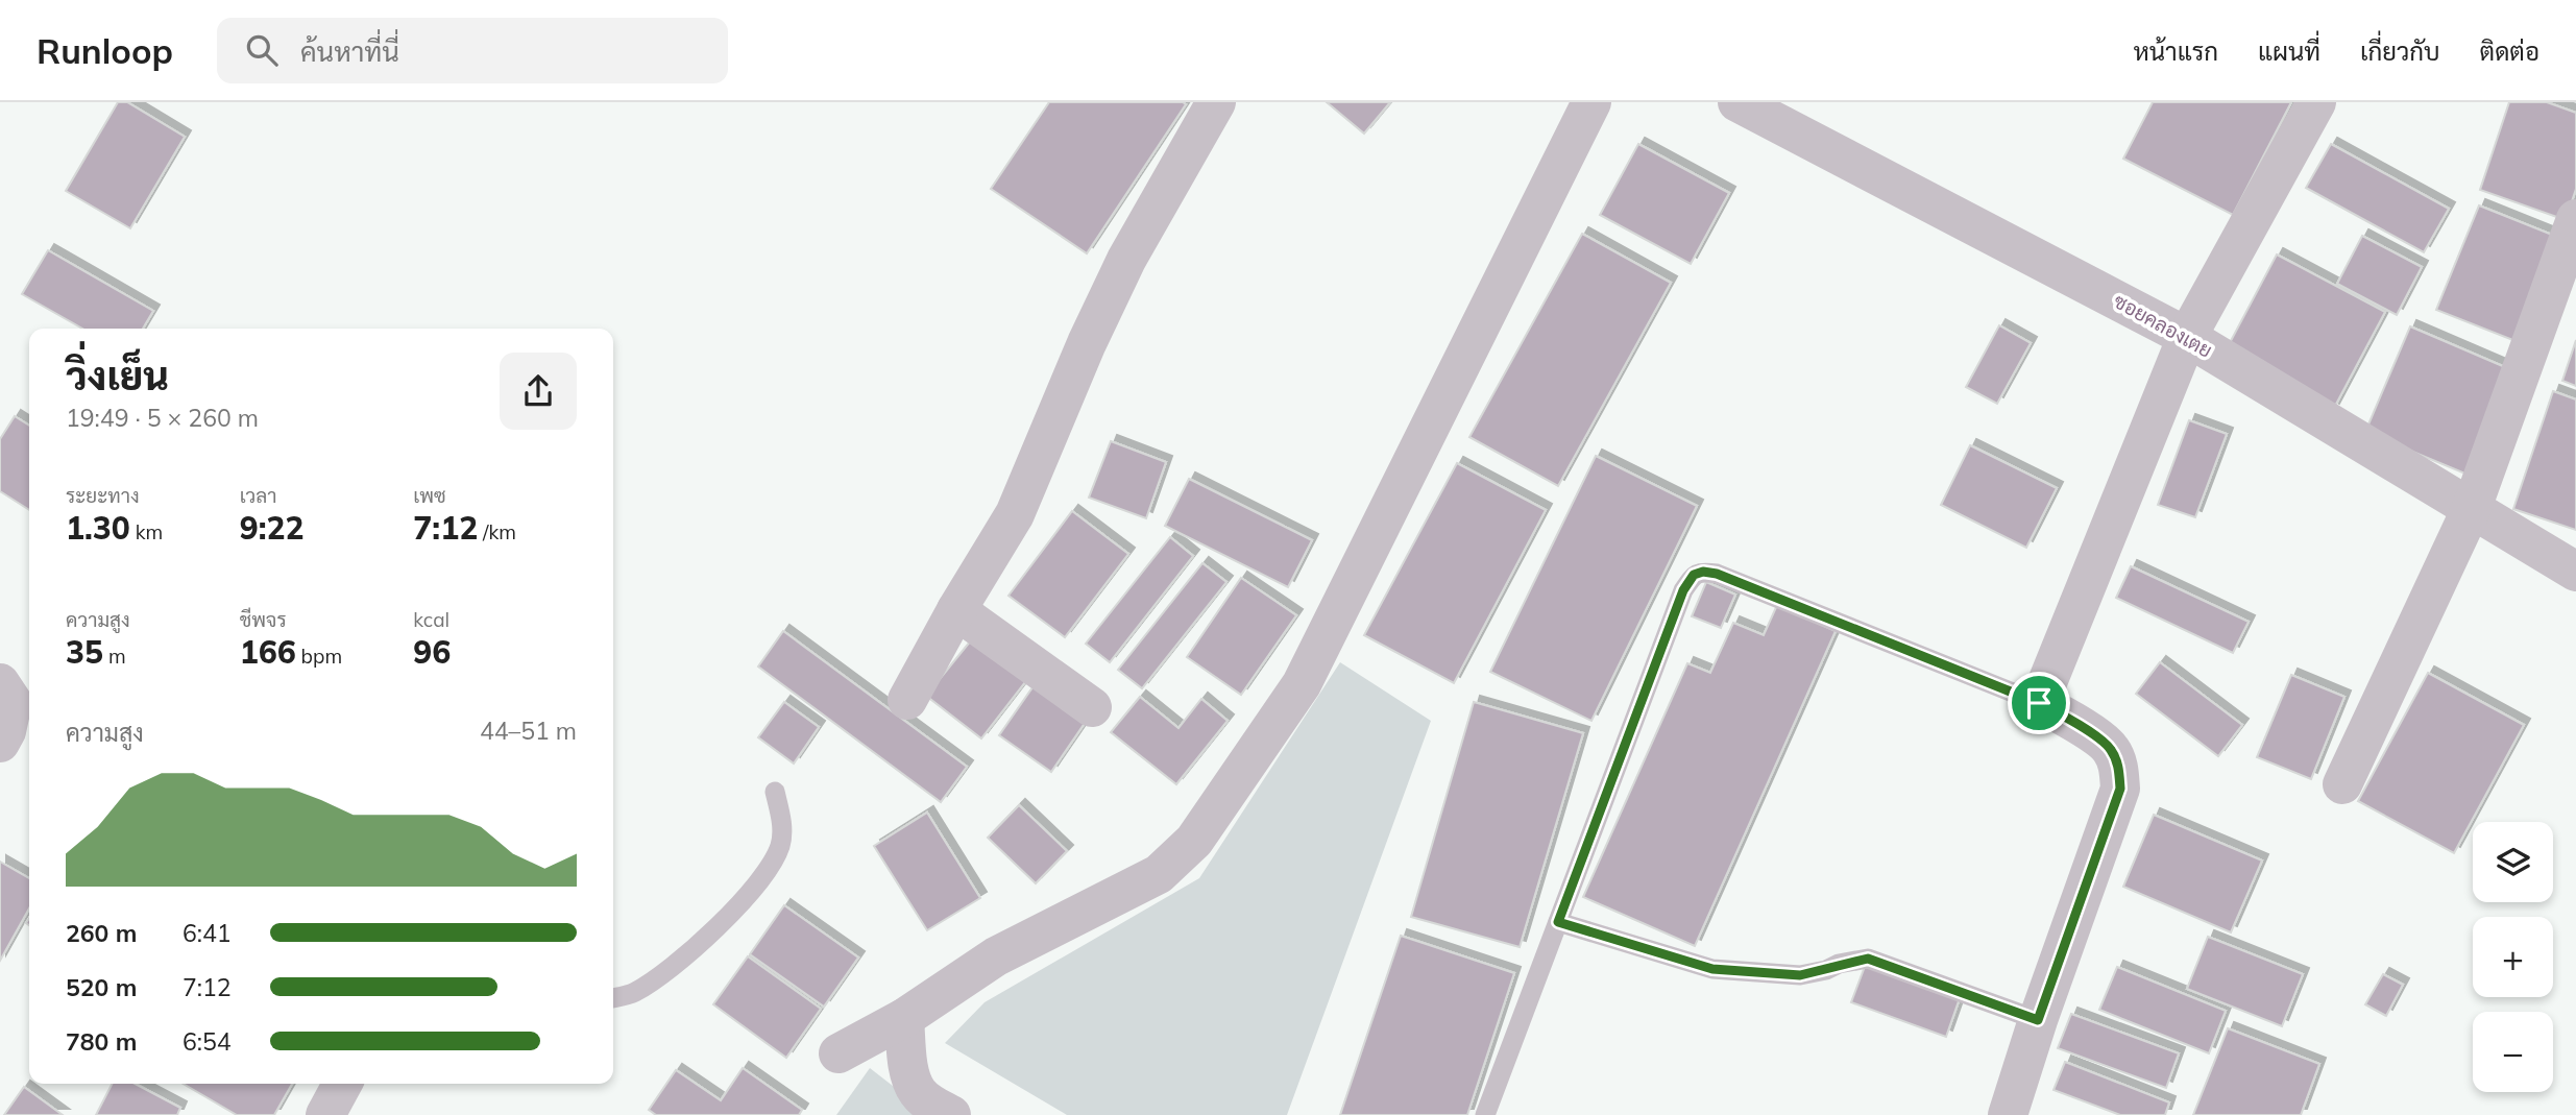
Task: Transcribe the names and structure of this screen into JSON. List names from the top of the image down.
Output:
{
  "streets": {
    "street": ["ซอยคลองเตย"]
  },
  "page": {
    "header": "Runloop",
    "search": "ค้นหาที่นี่",
    "nav": [
      "หน้าแรก",
      "แผนที่",
      "เกี่ยวกับ",
      "ติดต่อ"
    ],
    "heading": ["วิ่งเย็น", "19:49 · 5 × 260 m"],
    "stats": [
      ["ระยะทาง", "1.30 km"],
      ["เวลา", "9:22"],
      ["เพซ", "7:12 /km"],
      ["ความสูง", "35 m"],
      ["ชีพจร", "166 bpm"],
      ["kcal", "96"]
    ],
    "chart": ["ความสูง", "44–51 m"],
    "map_buttons": ["+", "−"],
    "list": [
      {
        "name": "260 m",
        "note": "6:41"
      },
      {
        "name": "520 m",
        "note": "7:12"
      },
      {
        "name": "780 m",
        "note": "6:54"
      }
    ]
  }
}
